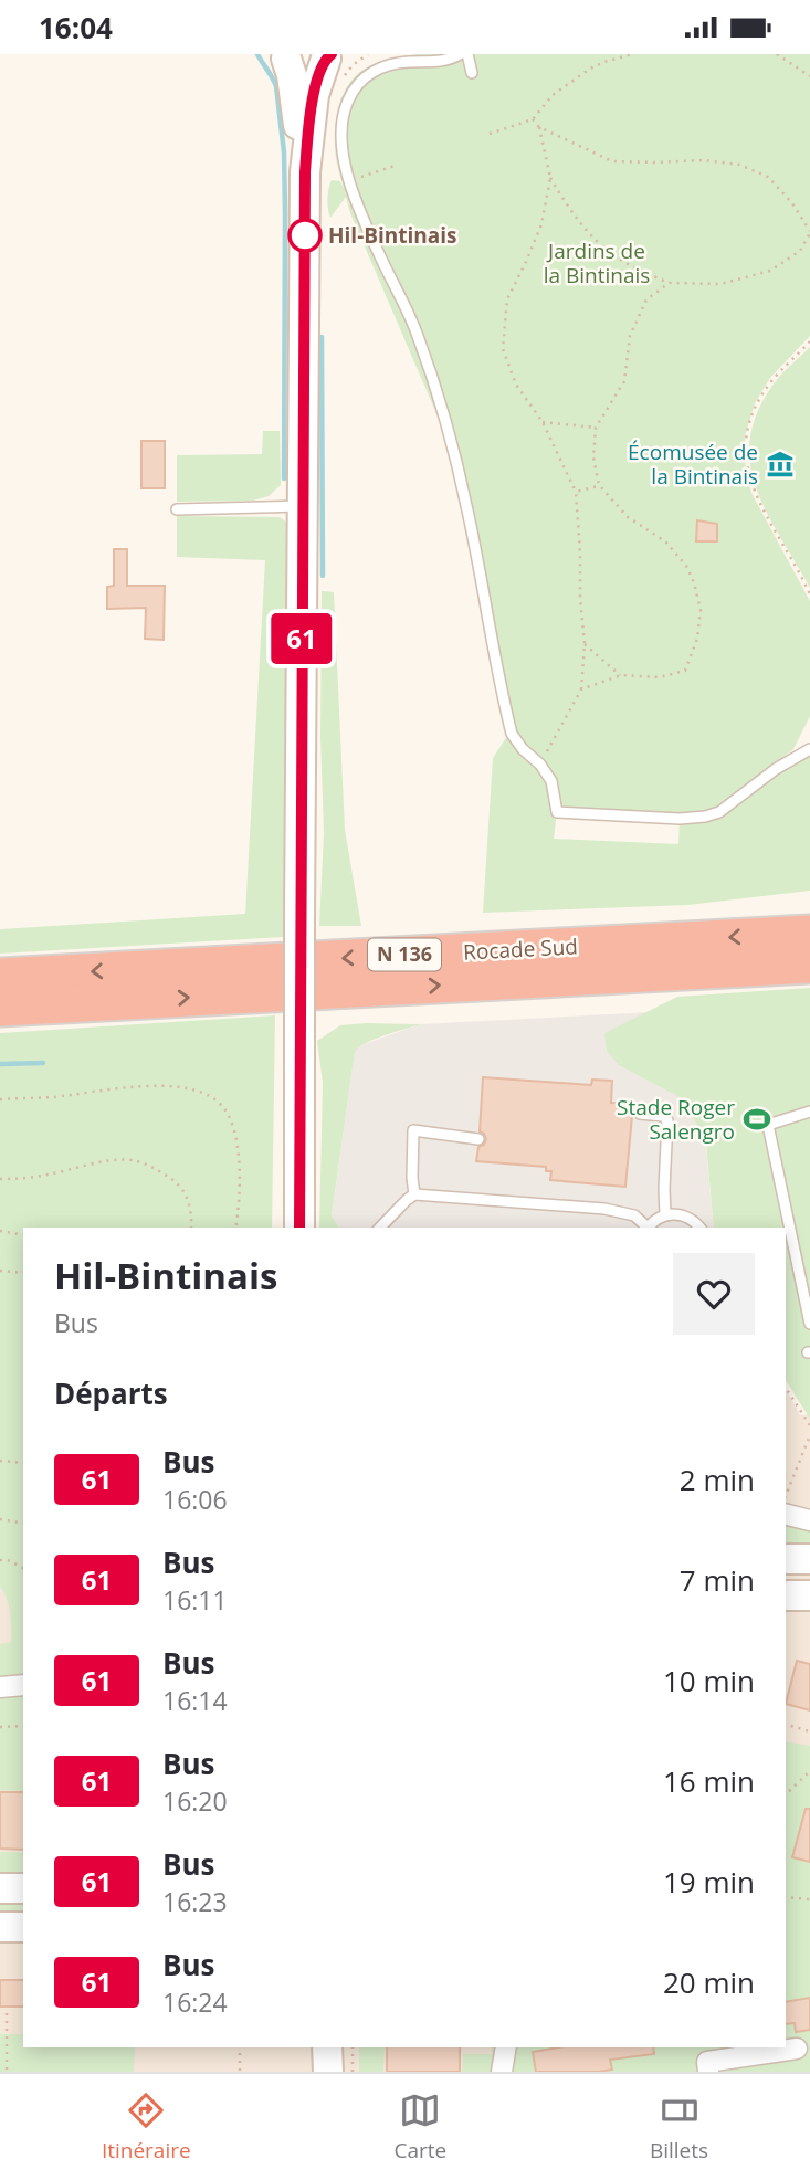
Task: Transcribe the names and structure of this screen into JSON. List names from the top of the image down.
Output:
{
  "streets": {
    "highway": ["Rocade Sud", "N 136"]
  },
  "parks": ["Jardins de la Bintinais"],
  "places": {
    "other": ["Hil-Bintinais"],
    "museum": ["Écomusée de la Bintinais"],
    "sports": ["Stade Roger Salengro"]
  },
  "lines": ["bus line 61"],
  "page": {
    "status": "16:04",
    "on_map": "61",
    "heading": [
      ["Hil-Bintinais", "Bus"],
      "Départs"
    ],
    "list": [
      {
        "mark": "61",
        "name": "Bus",
        "note": "16:06",
        "value": "2 min"
      },
      {
        "mark": "61",
        "name": "Bus",
        "note": "16:11",
        "value": "7 min"
      },
      {
        "mark": "61",
        "name": "Bus",
        "note": "16:14",
        "value": "10 min"
      },
      {
        "mark": "61",
        "name": "Bus",
        "note": "16:20",
        "value": "16 min"
      },
      {
        "mark": "61",
        "name": "Bus",
        "note": "16:23",
        "value": "19 min"
      },
      {
        "mark": "61",
        "name": "Bus",
        "note": "16:24",
        "value": "20 min"
      }
    ],
    "tabs": ["Itinéraire", "Carte", "Billets"]
  }
}
